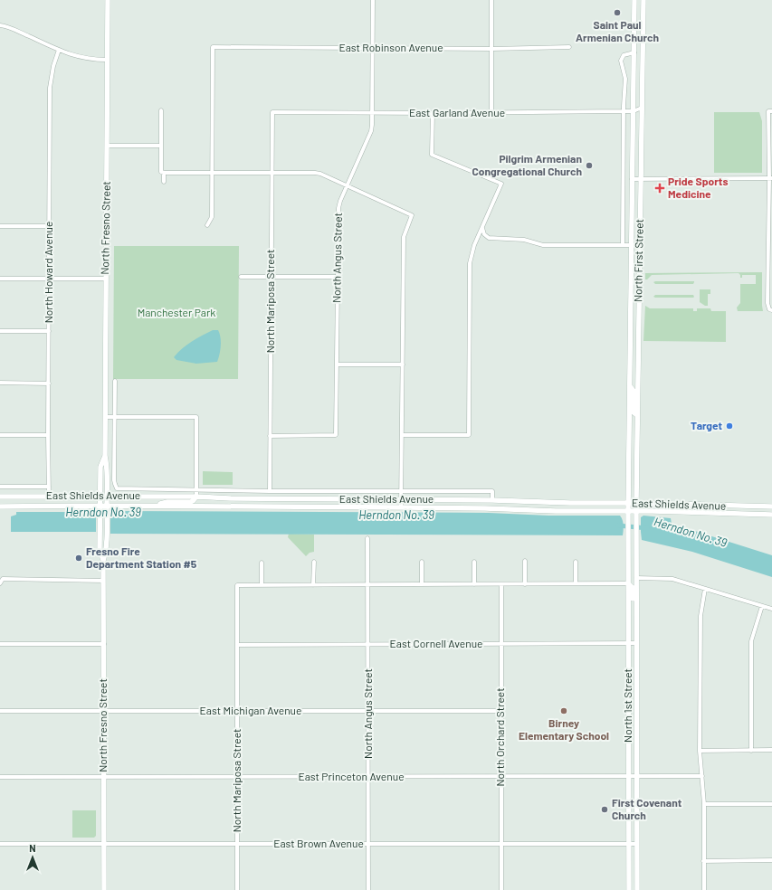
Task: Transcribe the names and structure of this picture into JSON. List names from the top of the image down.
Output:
{
  "streets": {
    "main road": [
      "North Fresno Street",
      "North First Street",
      "East Shields Avenue",
      "North 1st Street"
    ],
    "street": [
      "East Robinson Avenue",
      "East Garland Avenue",
      "North Angus Street",
      "North Howard Avenue",
      "North Mariposa Street",
      "East Cornell Avenue",
      "East Michigan Avenue",
      "North Orchard Street",
      "East Princeton Avenue",
      "East Brown Avenue"
    ]
  },
  "crossings": [
    ["East Robinson Avenue", "North Angus Street"],
    ["East Garland Avenue", "North Angus Street"],
    ["East Garland Avenue", "North First Street"],
    ["East Garland Avenue", "North Mariposa Street"],
    ["North Fresno Street", "East Shields Avenue"],
    ["North Fresno Street", "East Michigan Avenue"],
    ["North Fresno Street", "East Princeton Avenue"],
    ["North Fresno Street", "East Brown Avenue"],
    ["North Angus Street", "North Mariposa Street"],
    ["North Angus Street", "East Cornell Avenue"],
    ["North Angus Street", "East Michigan Avenue"],
    ["North Angus Street", "East Princeton Avenue"],
    ["North Angus Street", "East Brown Avenue"],
    ["North First Street", "East Shields Avenue"],
    ["North First Street", "North 1st Street"],
    ["North Howard Avenue", "East Shields Avenue"],
    ["North Mariposa Street", "East Cornell Avenue"],
    ["North Mariposa Street", "East Michigan Avenue"],
    ["North Mariposa Street", "East Princeton Avenue"],
    ["North Mariposa Street", "East Brown Avenue"],
    ["East Cornell Avenue", "North 1st Street"],
    ["East Cornell Avenue", "North Orchard Street"],
    ["North 1st Street", "East Princeton Avenue"],
    ["North 1st Street", "East Brown Avenue"],
    ["East Michigan Avenue", "North Orchard Street"],
    ["North Orchard Street", "East Princeton Avenue"],
    ["North Orchard Street", "East Brown Avenue"]
  ],
  "water": ["Herndon No. 39"],
  "parks": ["Manchester Park"],
  "places": {
    "other": [
      "Saint Paul Armenian Church",
      "Pilgrim Armenian Congregational Church",
      "Target",
      "Fresno Fire Department Station #5",
      "Birney Elementary School",
      "First Covenant Church"
    ],
    "health": ["Pride Sports Medicine"]
  },
  "north": "top"
}
